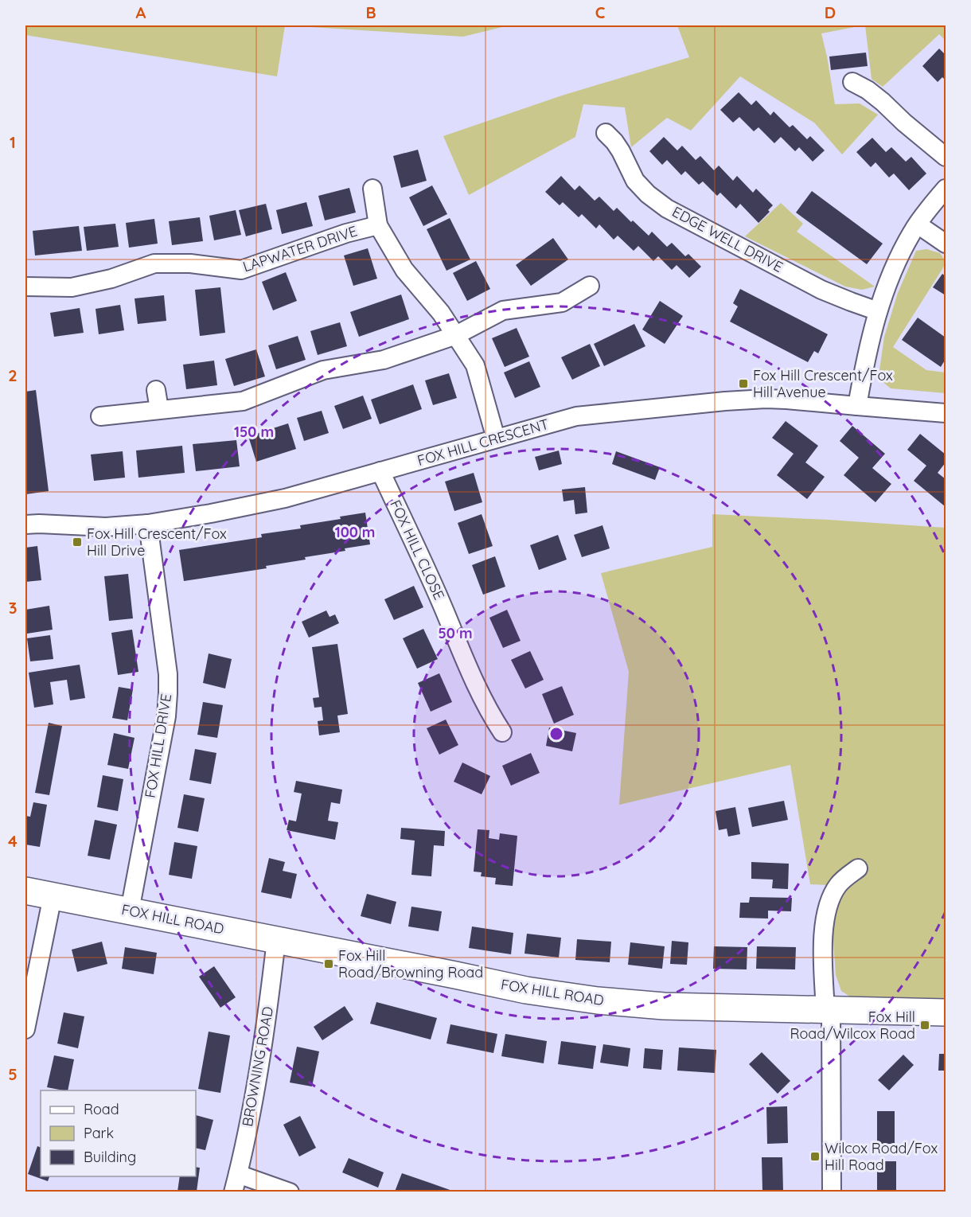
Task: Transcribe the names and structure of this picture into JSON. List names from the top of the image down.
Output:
{
  "streets": {
    "street": [
      "EDGE WELL DRIVE",
      "LAPWATER DRIVE",
      "FOX HILL CRESCENT",
      "FOX HILL CLOSE",
      "FOX HILL DRIVE",
      "FOX HILL ROAD",
      "BROWNING ROAD"
    ]
  },
  "crossings": [
    ["FOX HILL CRESCENT", "FOX HILL CLOSE"],
    ["FOX HILL CRESCENT", "FOX HILL DRIVE"],
    ["FOX HILL DRIVE", "FOX HILL ROAD"],
    ["FOX HILL ROAD", "BROWNING ROAD"]
  ],
  "places": {
    "transit": [
      "Fox Hill Crescent/Fox Hill Avenue",
      "Fox Hill Crescent/Fox Hill Drive",
      "Fox Hill Road/Browning Road",
      "Fox Hill Road/Wilcox Road",
      "Wilcox Road/Fox Hill Road"
    ]
  },
  "legend": ["Road", "Park", "Building"],
  "grid": {
    "columns": [
      "A",
      "B",
      "C",
      "D"
    ],
    "rows": [
      "1",
      "2",
      "3",
      "4",
      "5"
    ]
  },
  "rings": ["150 m", "100 m", "50 m"]
}
